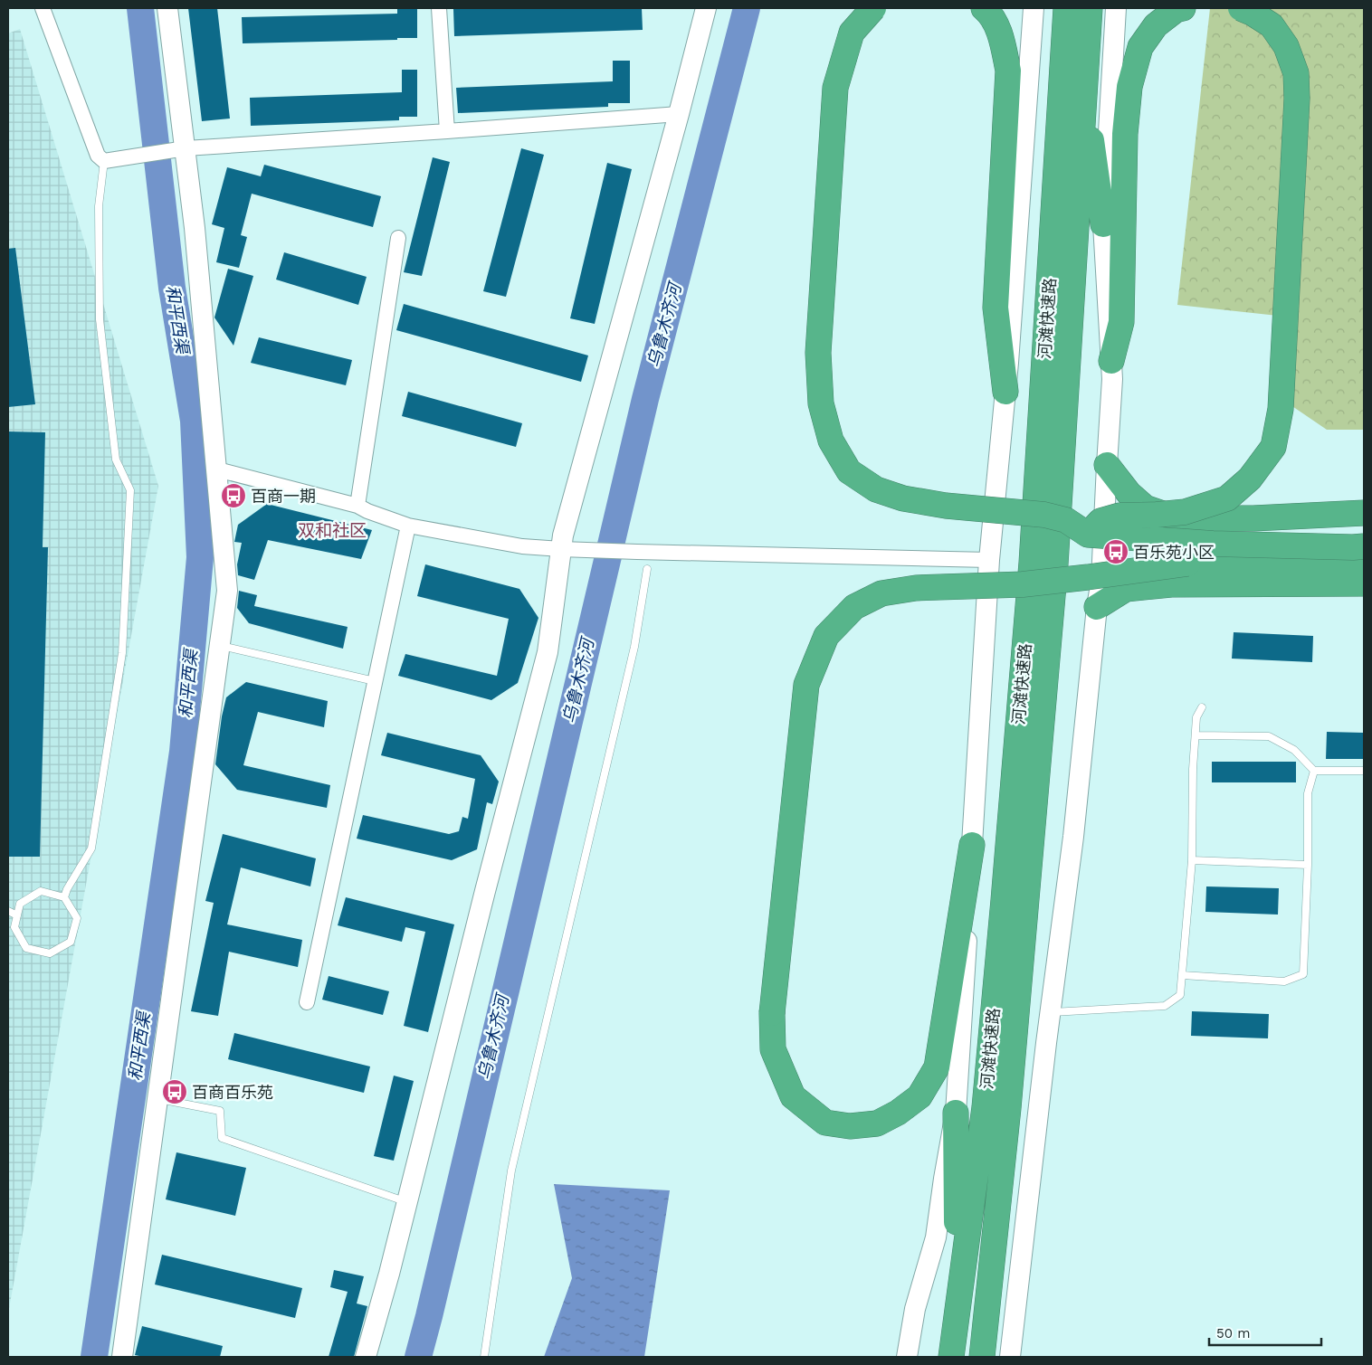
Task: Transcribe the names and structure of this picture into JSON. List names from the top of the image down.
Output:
{
  "streets": {
    "highway": ["河滩快速路"]
  },
  "districts": ["双和社区"],
  "water": ["和平西渠", "乌鲁木齐河"],
  "places": {
    "bus stop": ["百商一期", "百乐苑小区", "百商百乐苑"]
  },
  "scale_bar": "50 m"
}
